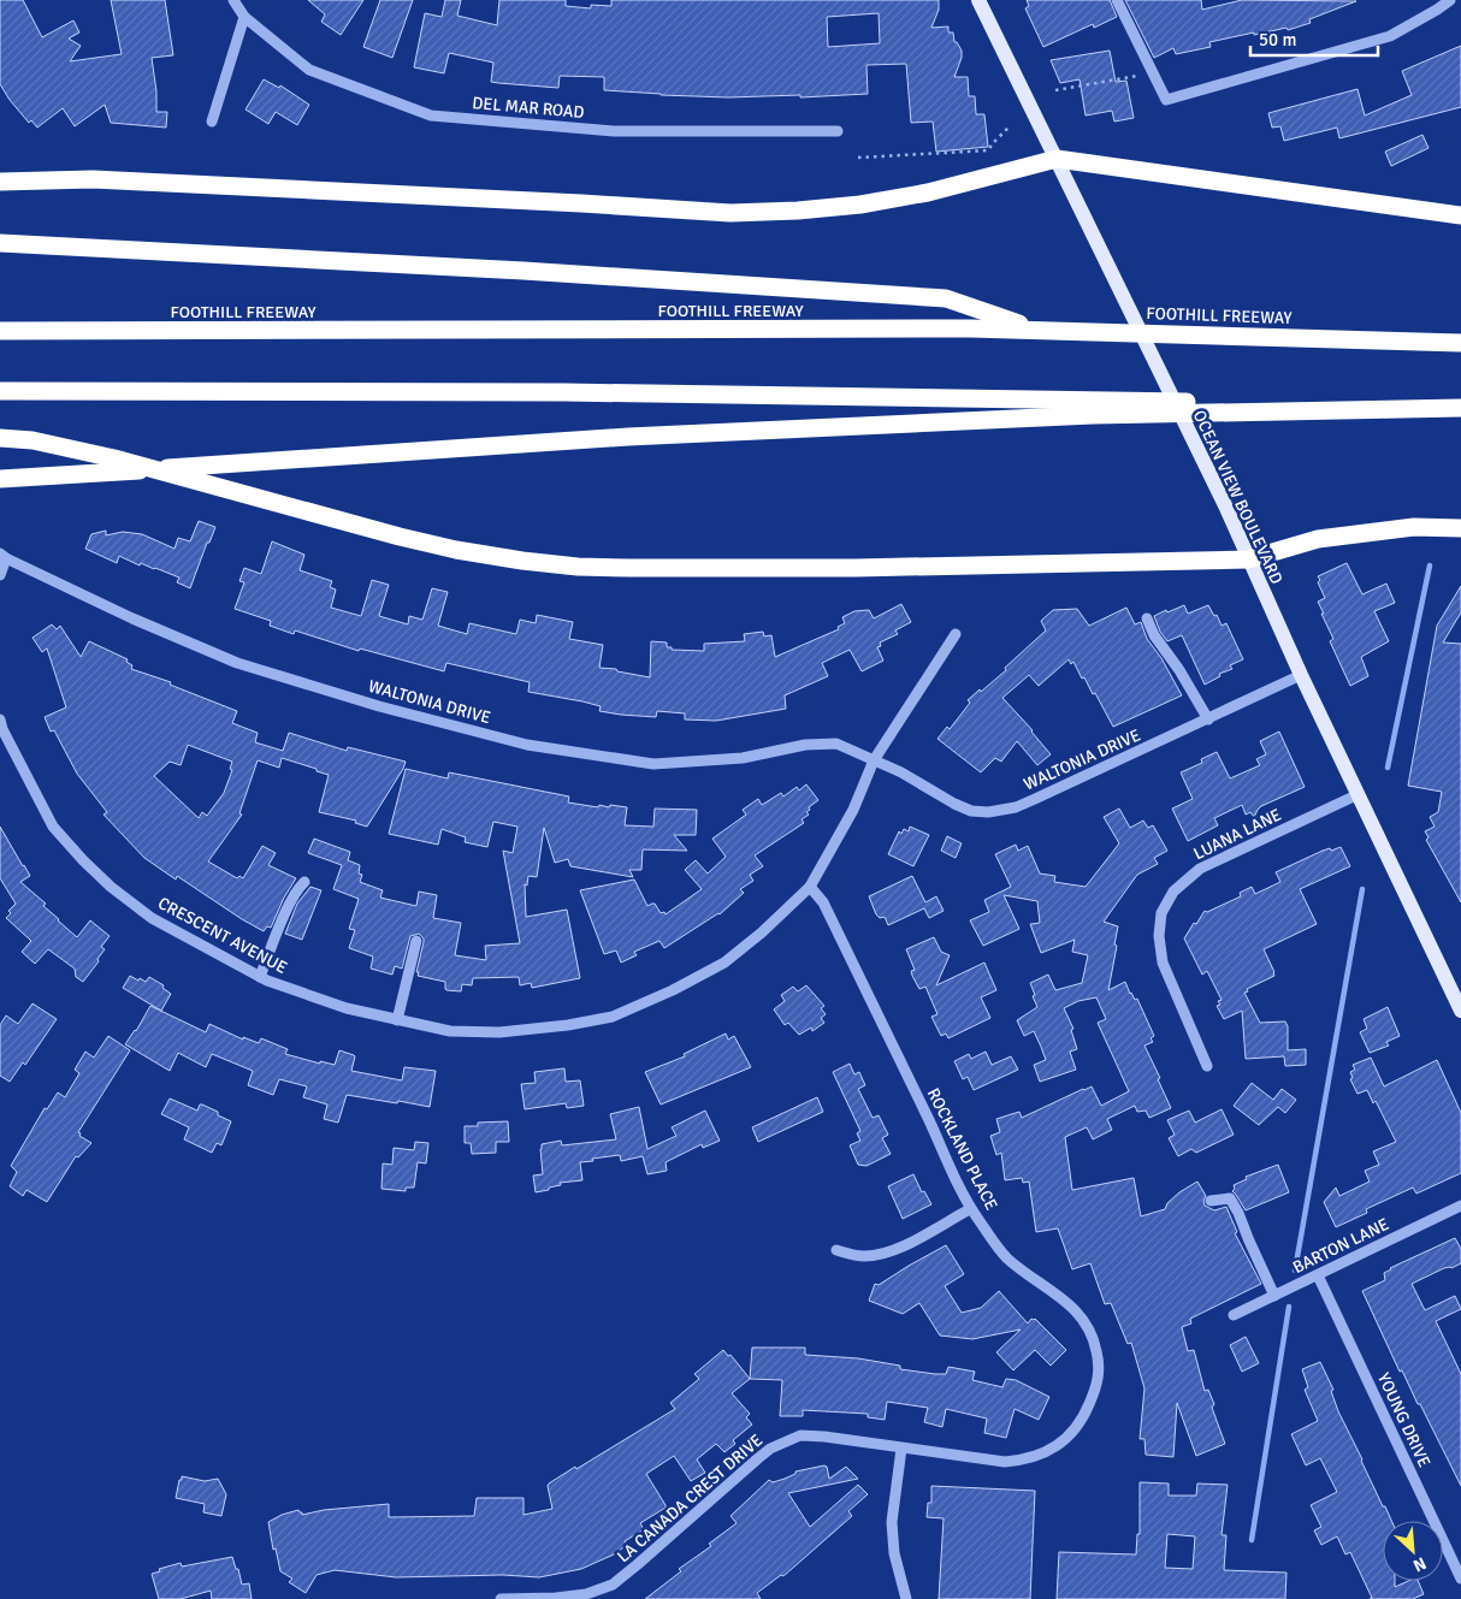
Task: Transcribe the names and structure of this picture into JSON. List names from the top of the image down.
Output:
{
  "streets": {
    "highway": ["FOOTHILL FREEWAY"],
    "main road": ["OCEAN VIEW BOULEVARD"],
    "street": [
      "DEL MAR ROAD",
      "WALTONIA DRIVE",
      "LUANA LANE",
      "CRESCENT AVENUE",
      "ROCKLAND PLACE",
      "BARTON LANE",
      "YOUNG DRIVE",
      "LA CANADA CREST DRIVE"
    ]
  },
  "crossings": [
    ["OCEAN VIEW BOULEVARD", "WALTONIA DRIVE"],
    ["OCEAN VIEW BOULEVARD", "LUANA LANE"],
    ["WALTONIA DRIVE", "CRESCENT AVENUE"],
    ["CRESCENT AVENUE", "ROCKLAND PLACE"],
    ["ROCKLAND PLACE", "LA CANADA CREST DRIVE"],
    ["BARTON LANE", "YOUNG DRIVE"]
  ],
  "scale_bar": "50 m",
  "north": "bottom right"
}
